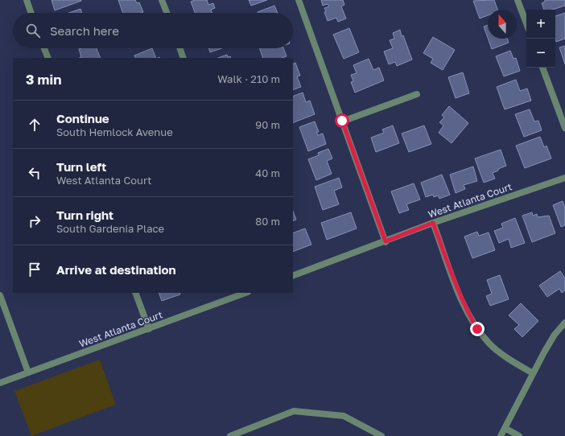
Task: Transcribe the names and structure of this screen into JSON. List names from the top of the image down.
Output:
{
  "streets": {
    "street": ["West Atlanta Court"]
  },
  "north": "top",
  "page": {
    "map_buttons": ["+", "−"],
    "search": "Search here",
    "heading": ["3 min", "Walk · 210 m"],
    "list": [
      ["Continue", "South Hemlock Avenue", "90 m"],
      ["Turn left", "West Atlanta Court", "40 m"],
      ["Turn right", "South Gardenia Place", "80 m"],
      "Arrive at destination"
    ]
  }
}
